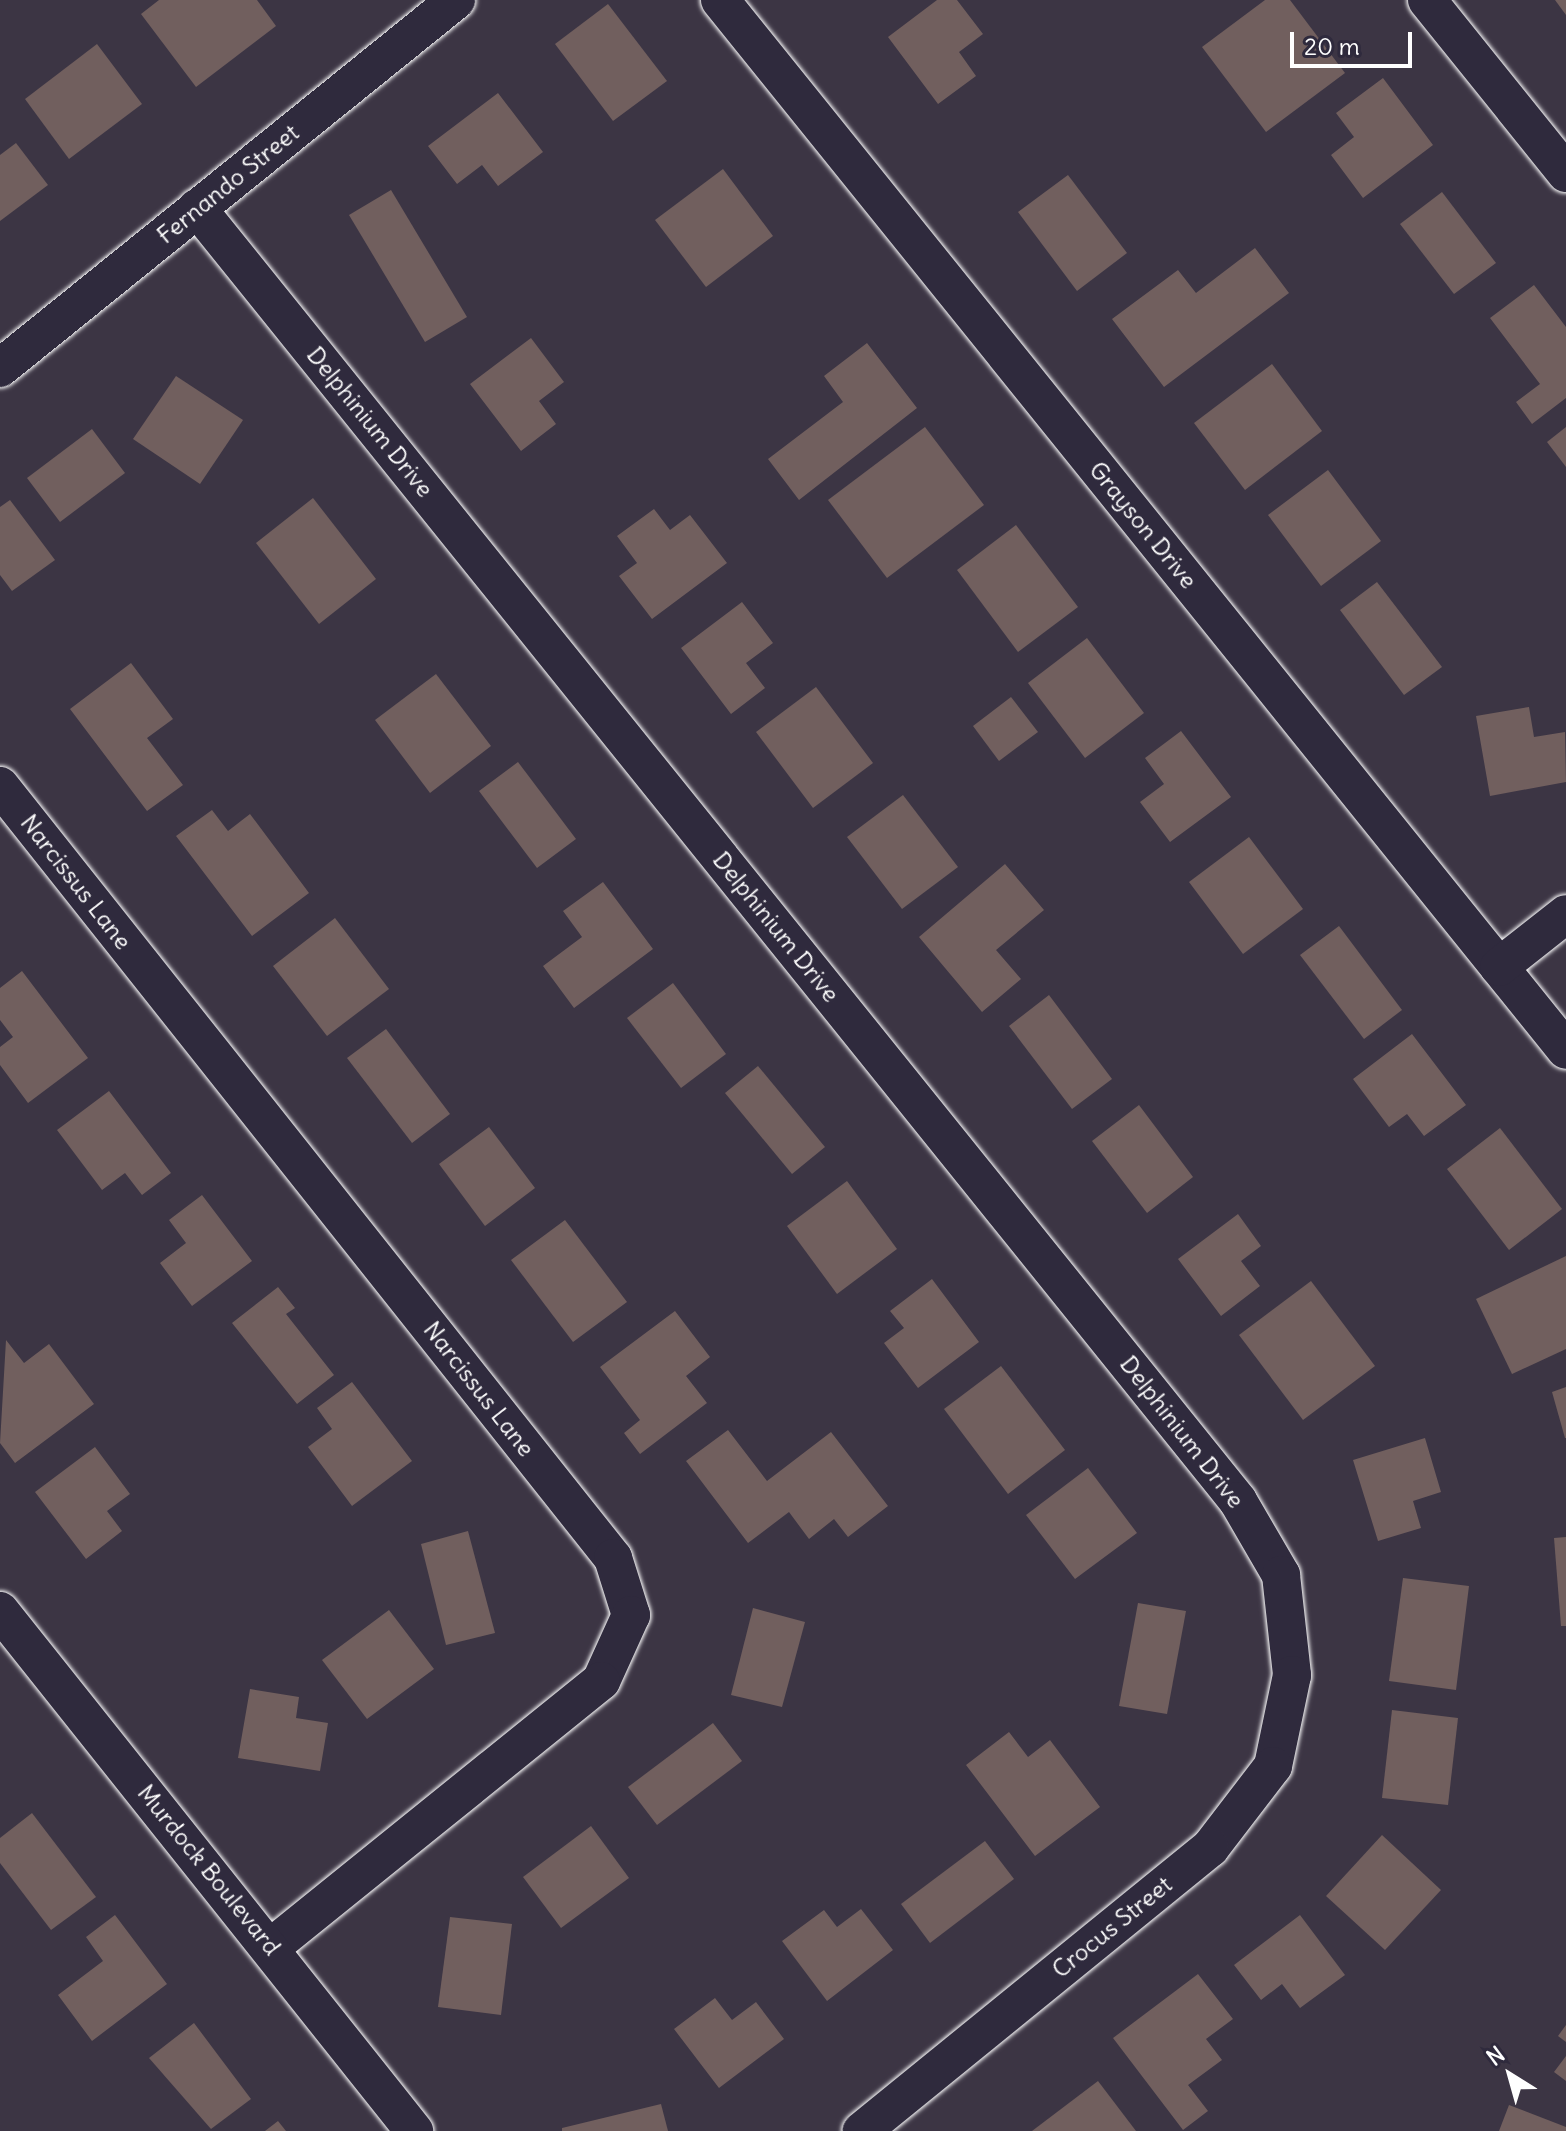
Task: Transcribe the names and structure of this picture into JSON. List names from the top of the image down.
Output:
{
  "streets": {
    "street": [
      "Fernando Street",
      "Delphinium Drive",
      "Grayson Drive",
      "Narcissus Lane",
      "Murdock Boulevard",
      "Crocus Street"
    ]
  },
  "crossings": [
    ["Fernando Street", "Delphinium Drive"],
    ["Delphinium Drive", "Crocus Street"],
    ["Narcissus Lane", "Murdock Boulevard"]
  ],
  "scale_bar": "20 m",
  "north": "top left"
}
